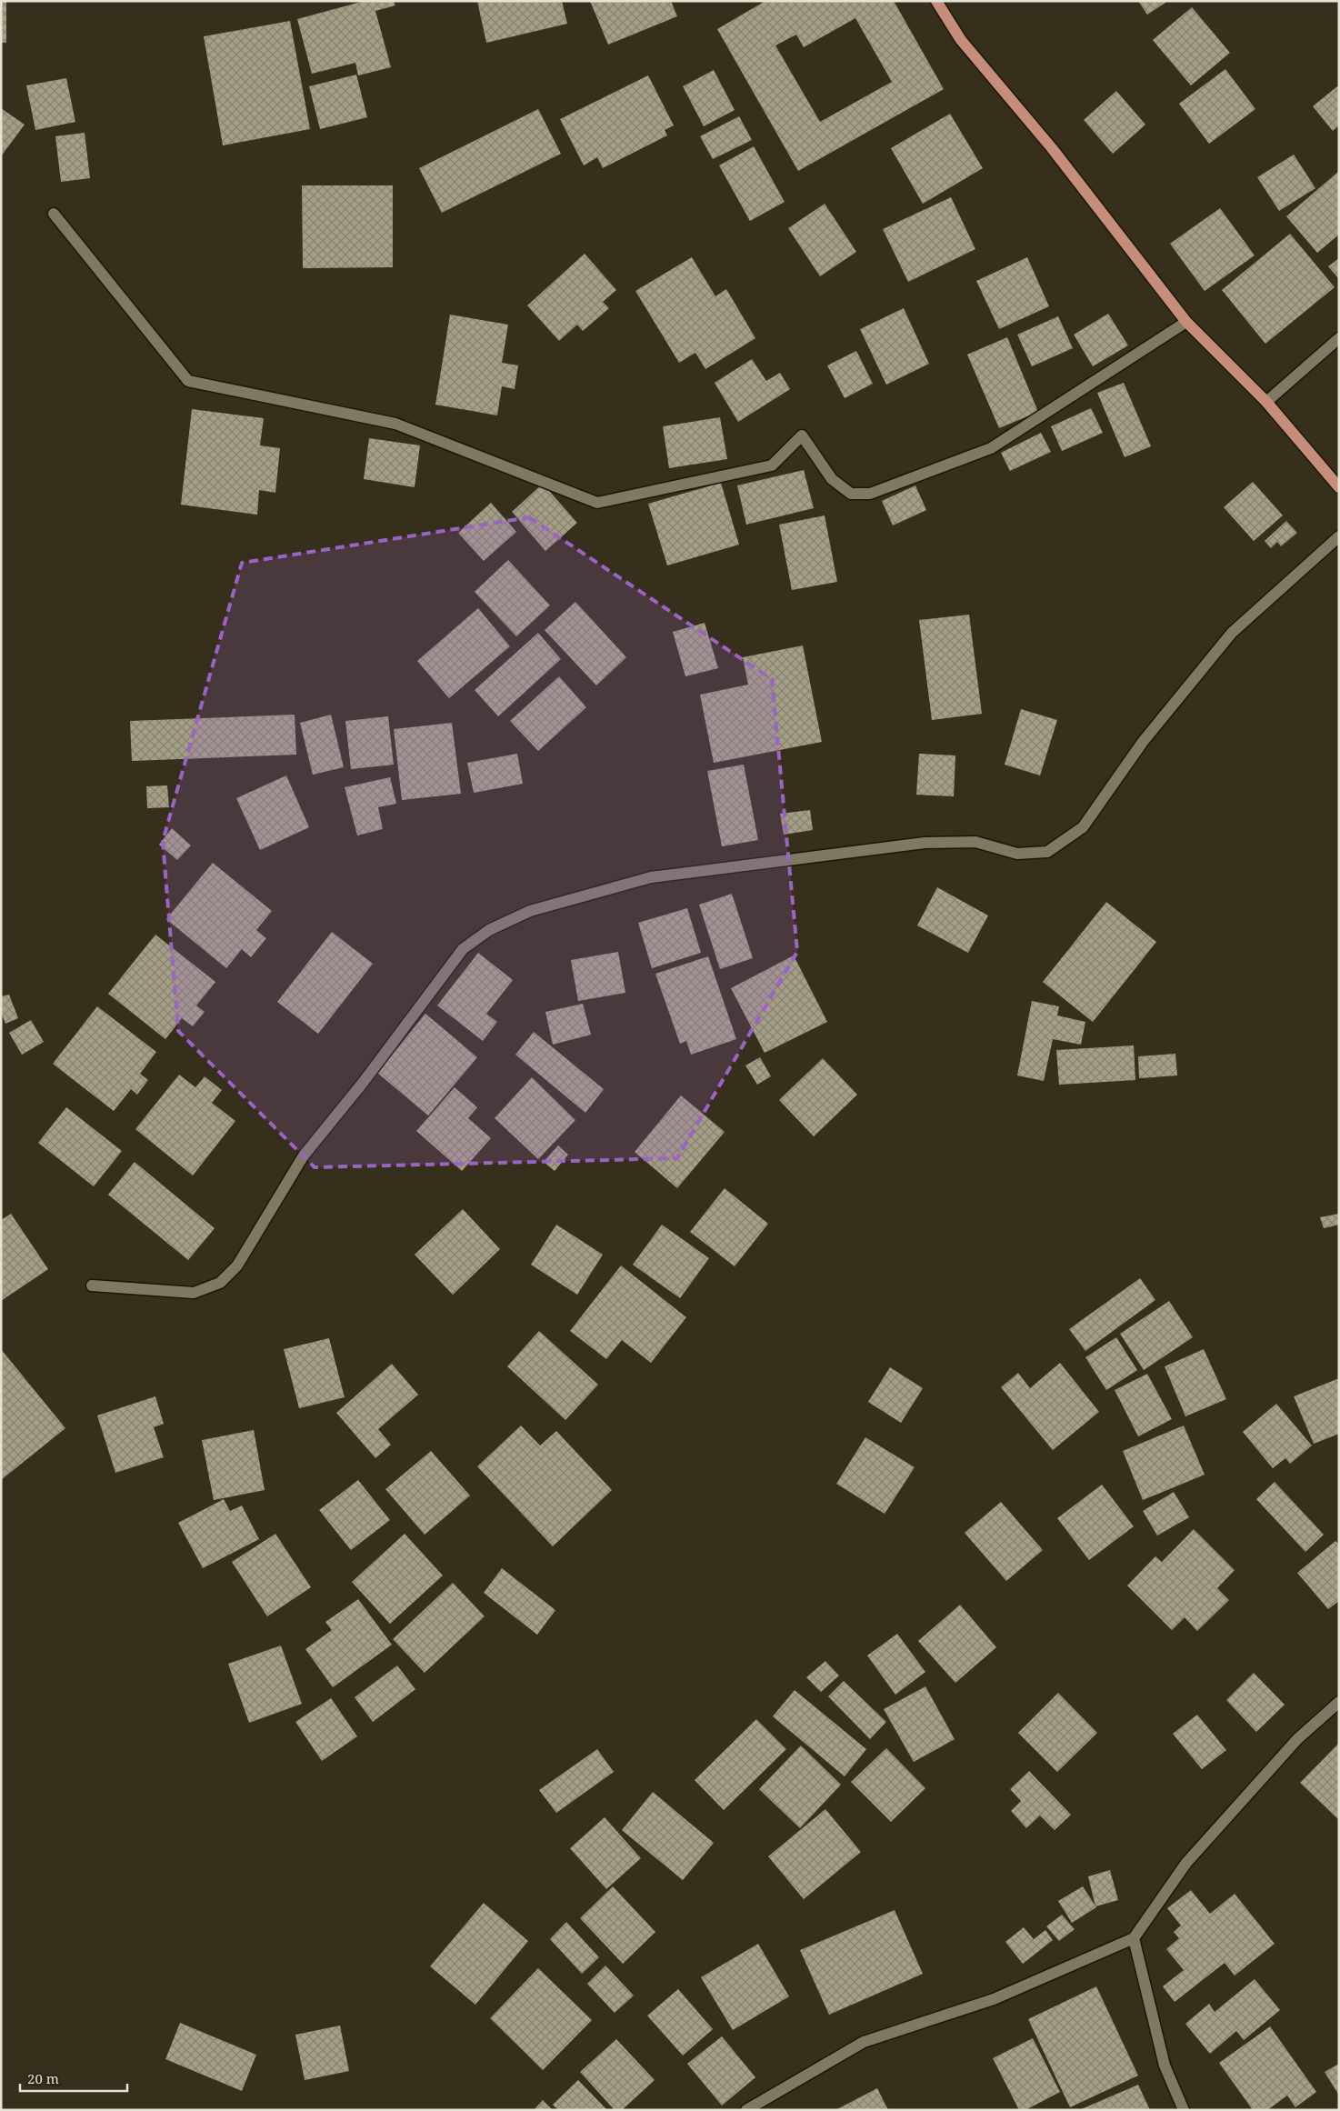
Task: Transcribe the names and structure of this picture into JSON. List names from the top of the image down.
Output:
{
  "scale_bar": "20 m"
}
